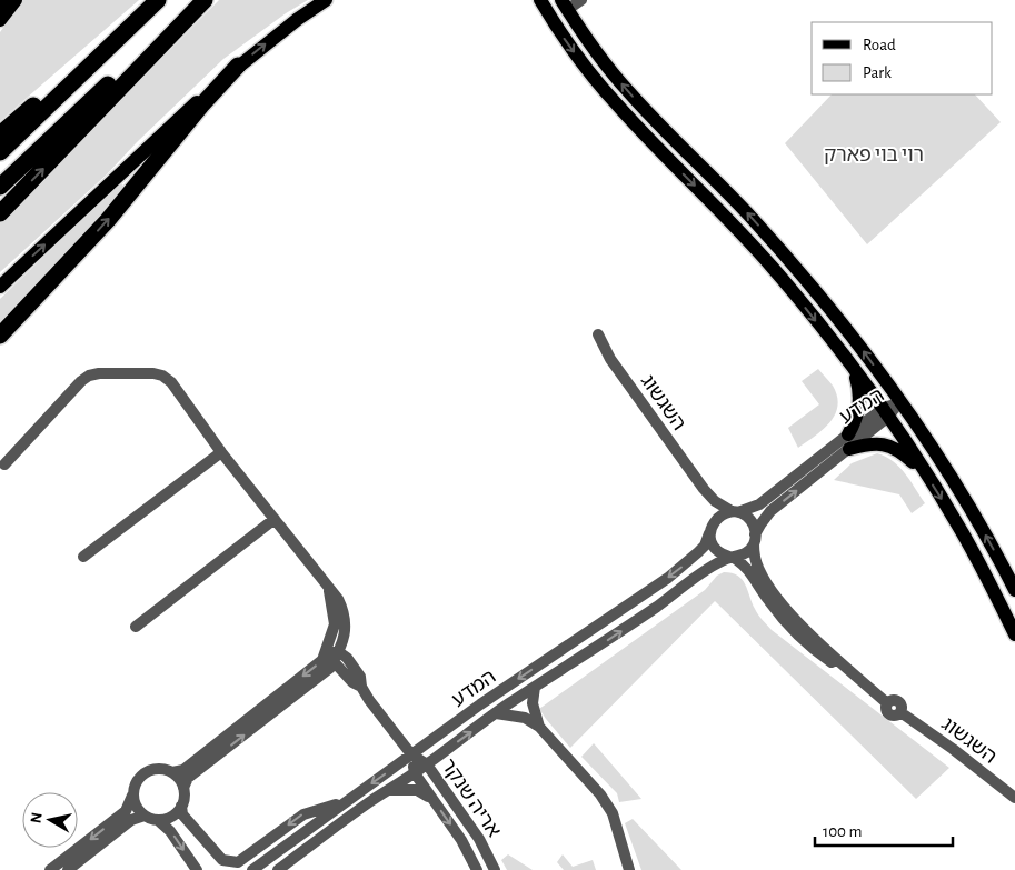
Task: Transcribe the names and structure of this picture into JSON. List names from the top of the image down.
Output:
{
  "streets": {
    "street": ["השגשוג", "המדע", "אריה שנקר"]
  },
  "crossings": [
    ["השגשוג", "המדע"],
    ["המדע", "אריה שנקר"]
  ],
  "parks": ["רוי בוי פארק"],
  "legend": ["Road", "Park"],
  "scale_bar": "100 m",
  "north": "left"
}
